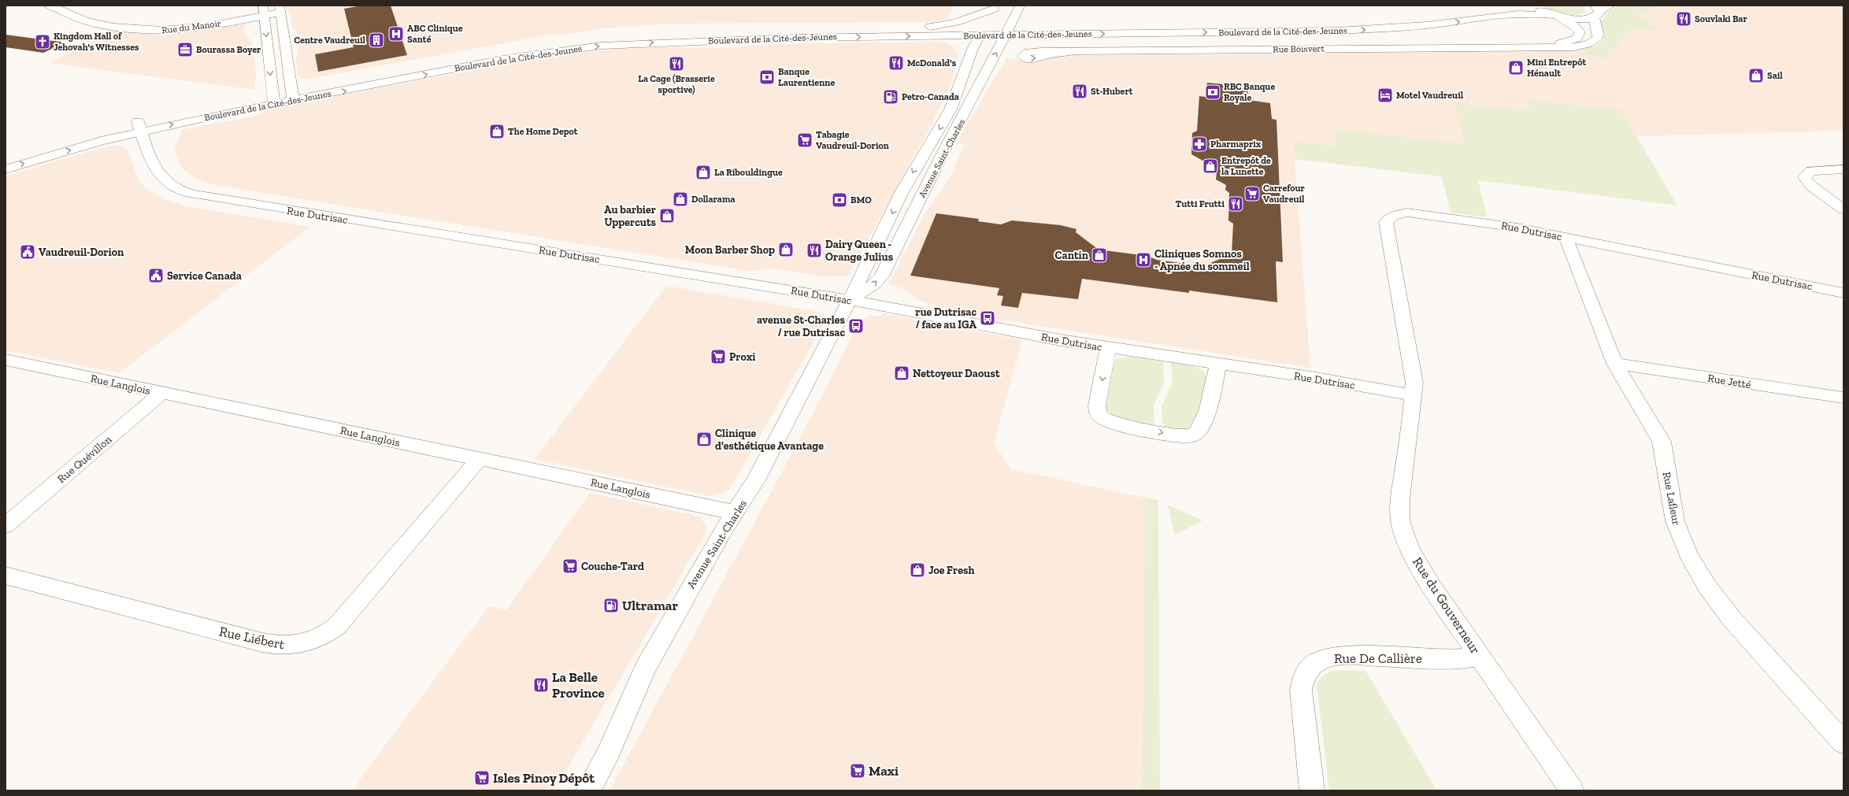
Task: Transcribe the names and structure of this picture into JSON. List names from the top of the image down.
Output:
{
  "streets": {
    "street": [
      "Rue du Manoir",
      "Boulevard de la Cité-des-Jeunes",
      "Rue Boisvert",
      "Avenue Saint-Charles",
      "Rue Dutrisac",
      "Rue Jetté",
      "Rue Langlois",
      "Rue Quévillon",
      "Rue Lafleur",
      "Rue du Gouverneur",
      "Rue Liébert",
      "Rue De Callière"
    ]
  },
  "crossings": [
    ["Boulevard de la Cité-des-Jeunes", "Rue Boisvert"],
    ["Boulevard de la Cité-des-Jeunes", "Avenue Saint-Charles"],
    ["Boulevard de la Cité-des-Jeunes", "Rue Dutrisac"],
    ["Avenue Saint-Charles", "Rue Dutrisac"],
    ["Avenue Saint-Charles", "Rue Langlois"],
    ["Rue Dutrisac", "Rue Lafleur"],
    ["Rue Dutrisac", "Rue du Gouverneur"],
    ["Rue Jetté", "Rue Lafleur"],
    ["Rue Langlois", "Rue Quévillon"],
    ["Rue Langlois", "Rue Liébert"],
    ["Rue du Gouverneur", "Rue De Callière"]
  ],
  "places": {
    "restaurant": [
      "Souvlaki Bar",
      "McDonald's",
      "La Cage (Brasserie sportive)",
      "St-Hubert",
      "Tutti Frutti",
      "Dairy Queen - Orange Julius",
      "La Belle Province"
    ],
    "hospital": ["ABC Clinique Santé", "Cliniques Somnos - Apnée du sommeil"],
    "building": ["Centre Vaudreuil"],
    "church": ["Kingdom Hall of Jehovah's Witnesses"],
    "office": ["Bourassa Boyer"],
    "shop": [
      "Mini Entrepôt Hénault",
      "Sail",
      "The Home Depot",
      "Entrepôt de la Lunette",
      "La Ribouldingue",
      "Dollarama",
      "Au barbier Uppercuts",
      "Moon Barber Shop",
      "Cantin",
      "Nettoyeur Daoust",
      "Clinique d'esthétique Avantage",
      "Joe Fresh"
    ],
    "bank": ["Banque Laurentienne", "RBC Banque Royale", "BMO"],
    "hotel": ["Motel Vaudreuil"],
    "fuel station": ["Petro-Canada", "Ultramar"],
    "supermarket": [
      "Tabagie Vaudreuil-Dorion",
      "Carrefour Vaudreuil",
      "Proxi",
      "Couche-Tard",
      "Maxi",
      "Isles Pinoy Dépôt"
    ],
    "pharmacy": ["Pharmaprix"],
    "public building": ["Vaudreuil-Dorion", "Service Canada"],
    "bus stop": ["rue Dutrisac / face au IGA", "avenue St-Charles / rue Dutrisac"]
  }
}
